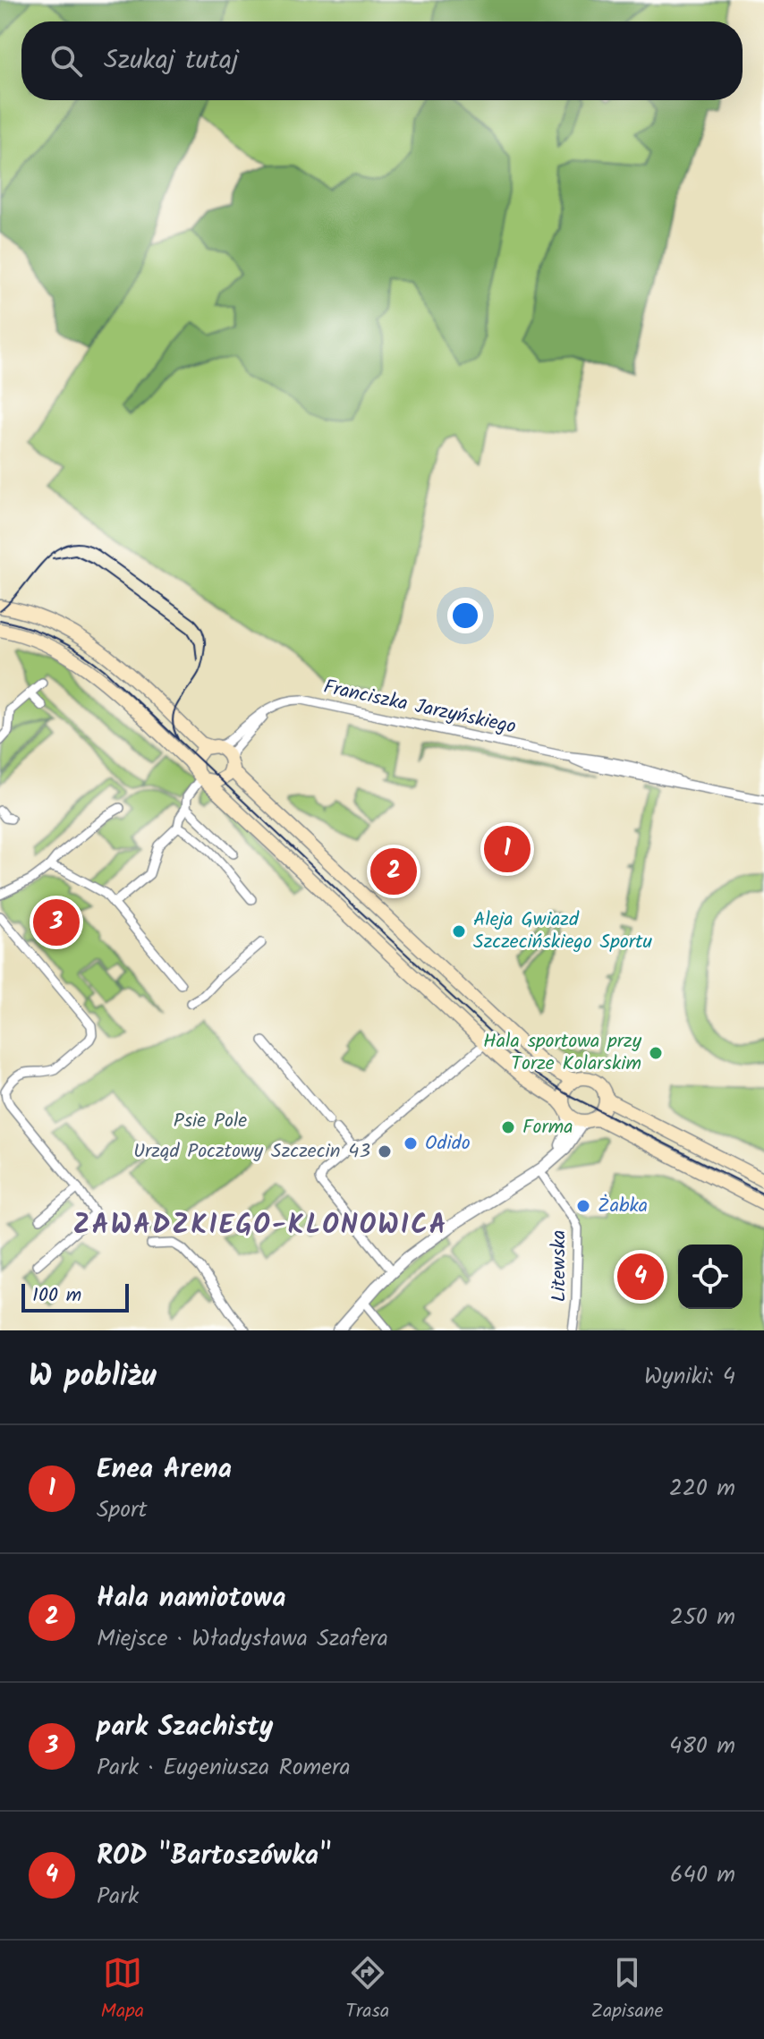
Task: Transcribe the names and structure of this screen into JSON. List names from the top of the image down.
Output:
{
  "streets": {
    "street": ["Franciszka Jarzyńskiego", "Litewska"]
  },
  "districts": ["ZAWADZKIEGO-KLONOWICA"],
  "parks": ["Psie Pole"],
  "places": [
    "Aleja Gwiazd Szczecińskiego Sportu",
    "Hala sportowa przy Torze Kolarskim",
    "Forma",
    "Odido",
    "Urząd Pocztowy Szczecin 43",
    "Żabka"
  ],
  "scale_bar": "100 m",
  "page": {
    "search": "Szukaj tutaj",
    "pins": [
      "1",
      "2",
      "3",
      "4"
    ],
    "scale": "100 m",
    "heading": ["W pobliżu", "Wyniki: 4"],
    "list": [
      {
        "mark": "1",
        "name": "Enea Arena",
        "note": "Sport",
        "value": "220 m"
      },
      {
        "mark": "2",
        "name": "Hala namiotowa",
        "note": "Miejsce · Władysława Szafera",
        "value": "250 m"
      },
      {
        "mark": "3",
        "name": "park Szachisty",
        "note": "Park · Eugeniusza Romera",
        "value": "480 m"
      },
      {
        "mark": "4",
        "name": "ROD \"Bartoszówka\"",
        "note": "Park",
        "value": "640 m"
      }
    ],
    "nav": ["Mapa", "Trasa", "Zapisane"]
  }
}
